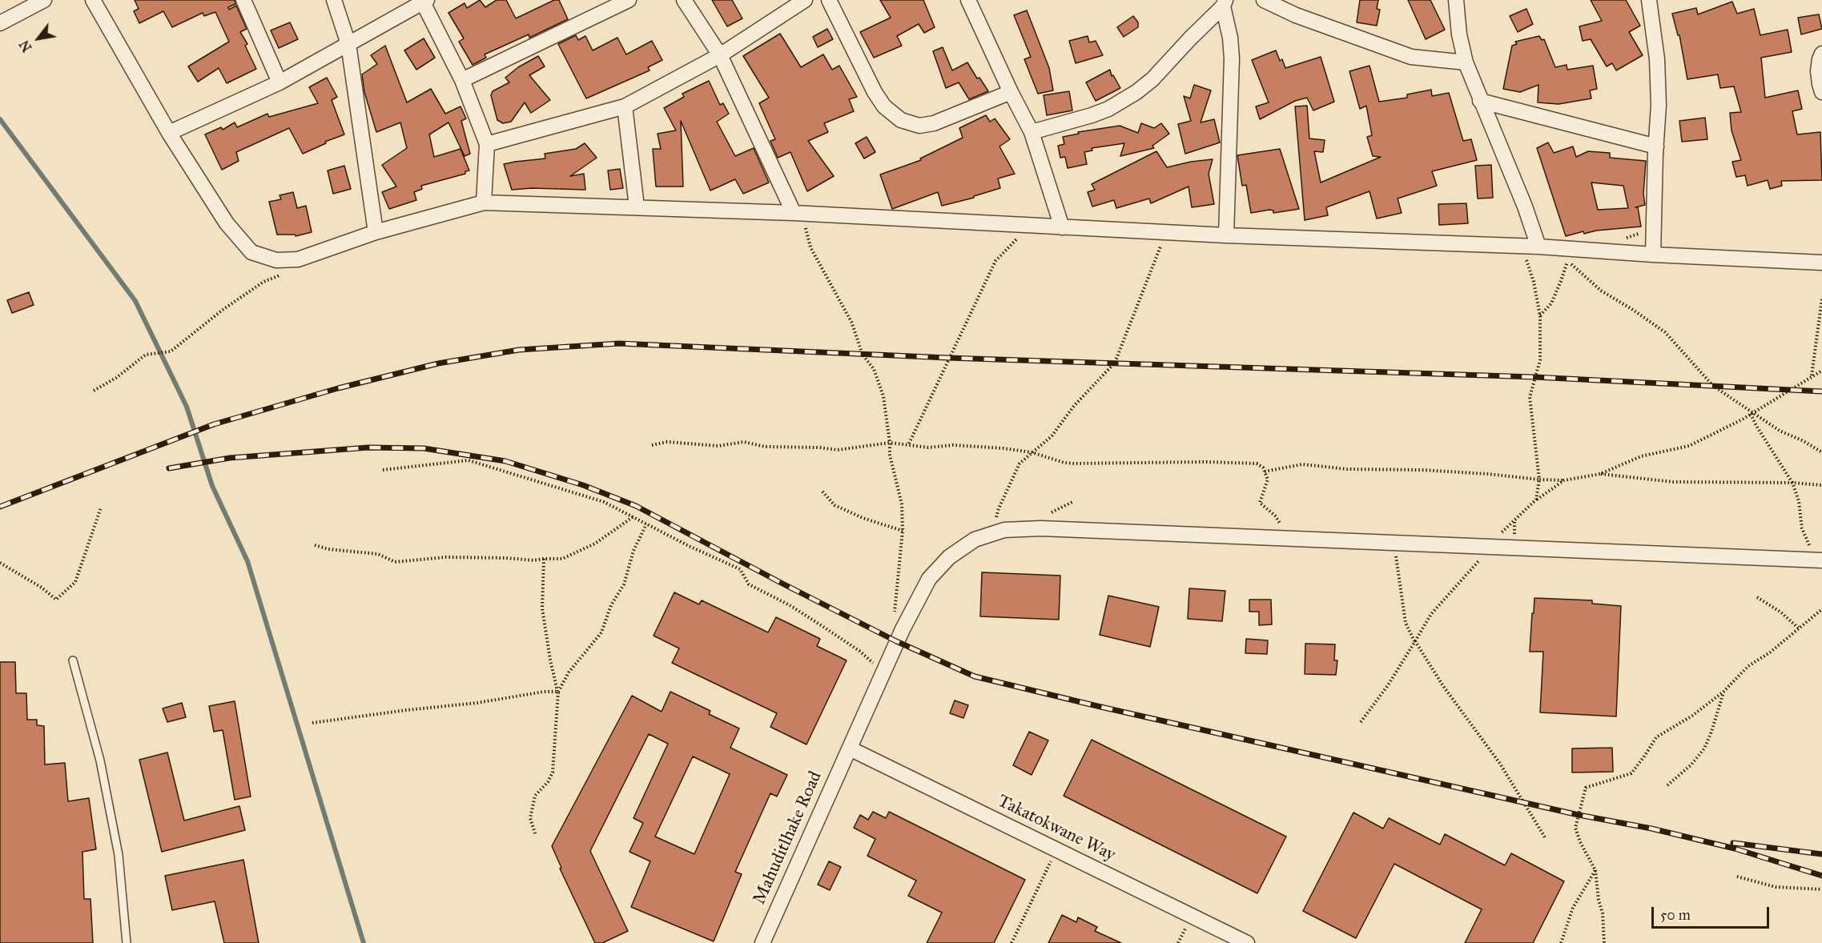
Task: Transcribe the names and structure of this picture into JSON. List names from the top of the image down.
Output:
{
  "streets": {
    "street": ["Takatokwane Way", "Mahuditlhake Road"]
  },
  "crossings": [
    ["Takatokwane Way", "Mahuditlhake Road"]
  ],
  "scale_bar": "50 m",
  "north": "bottom left"
}
